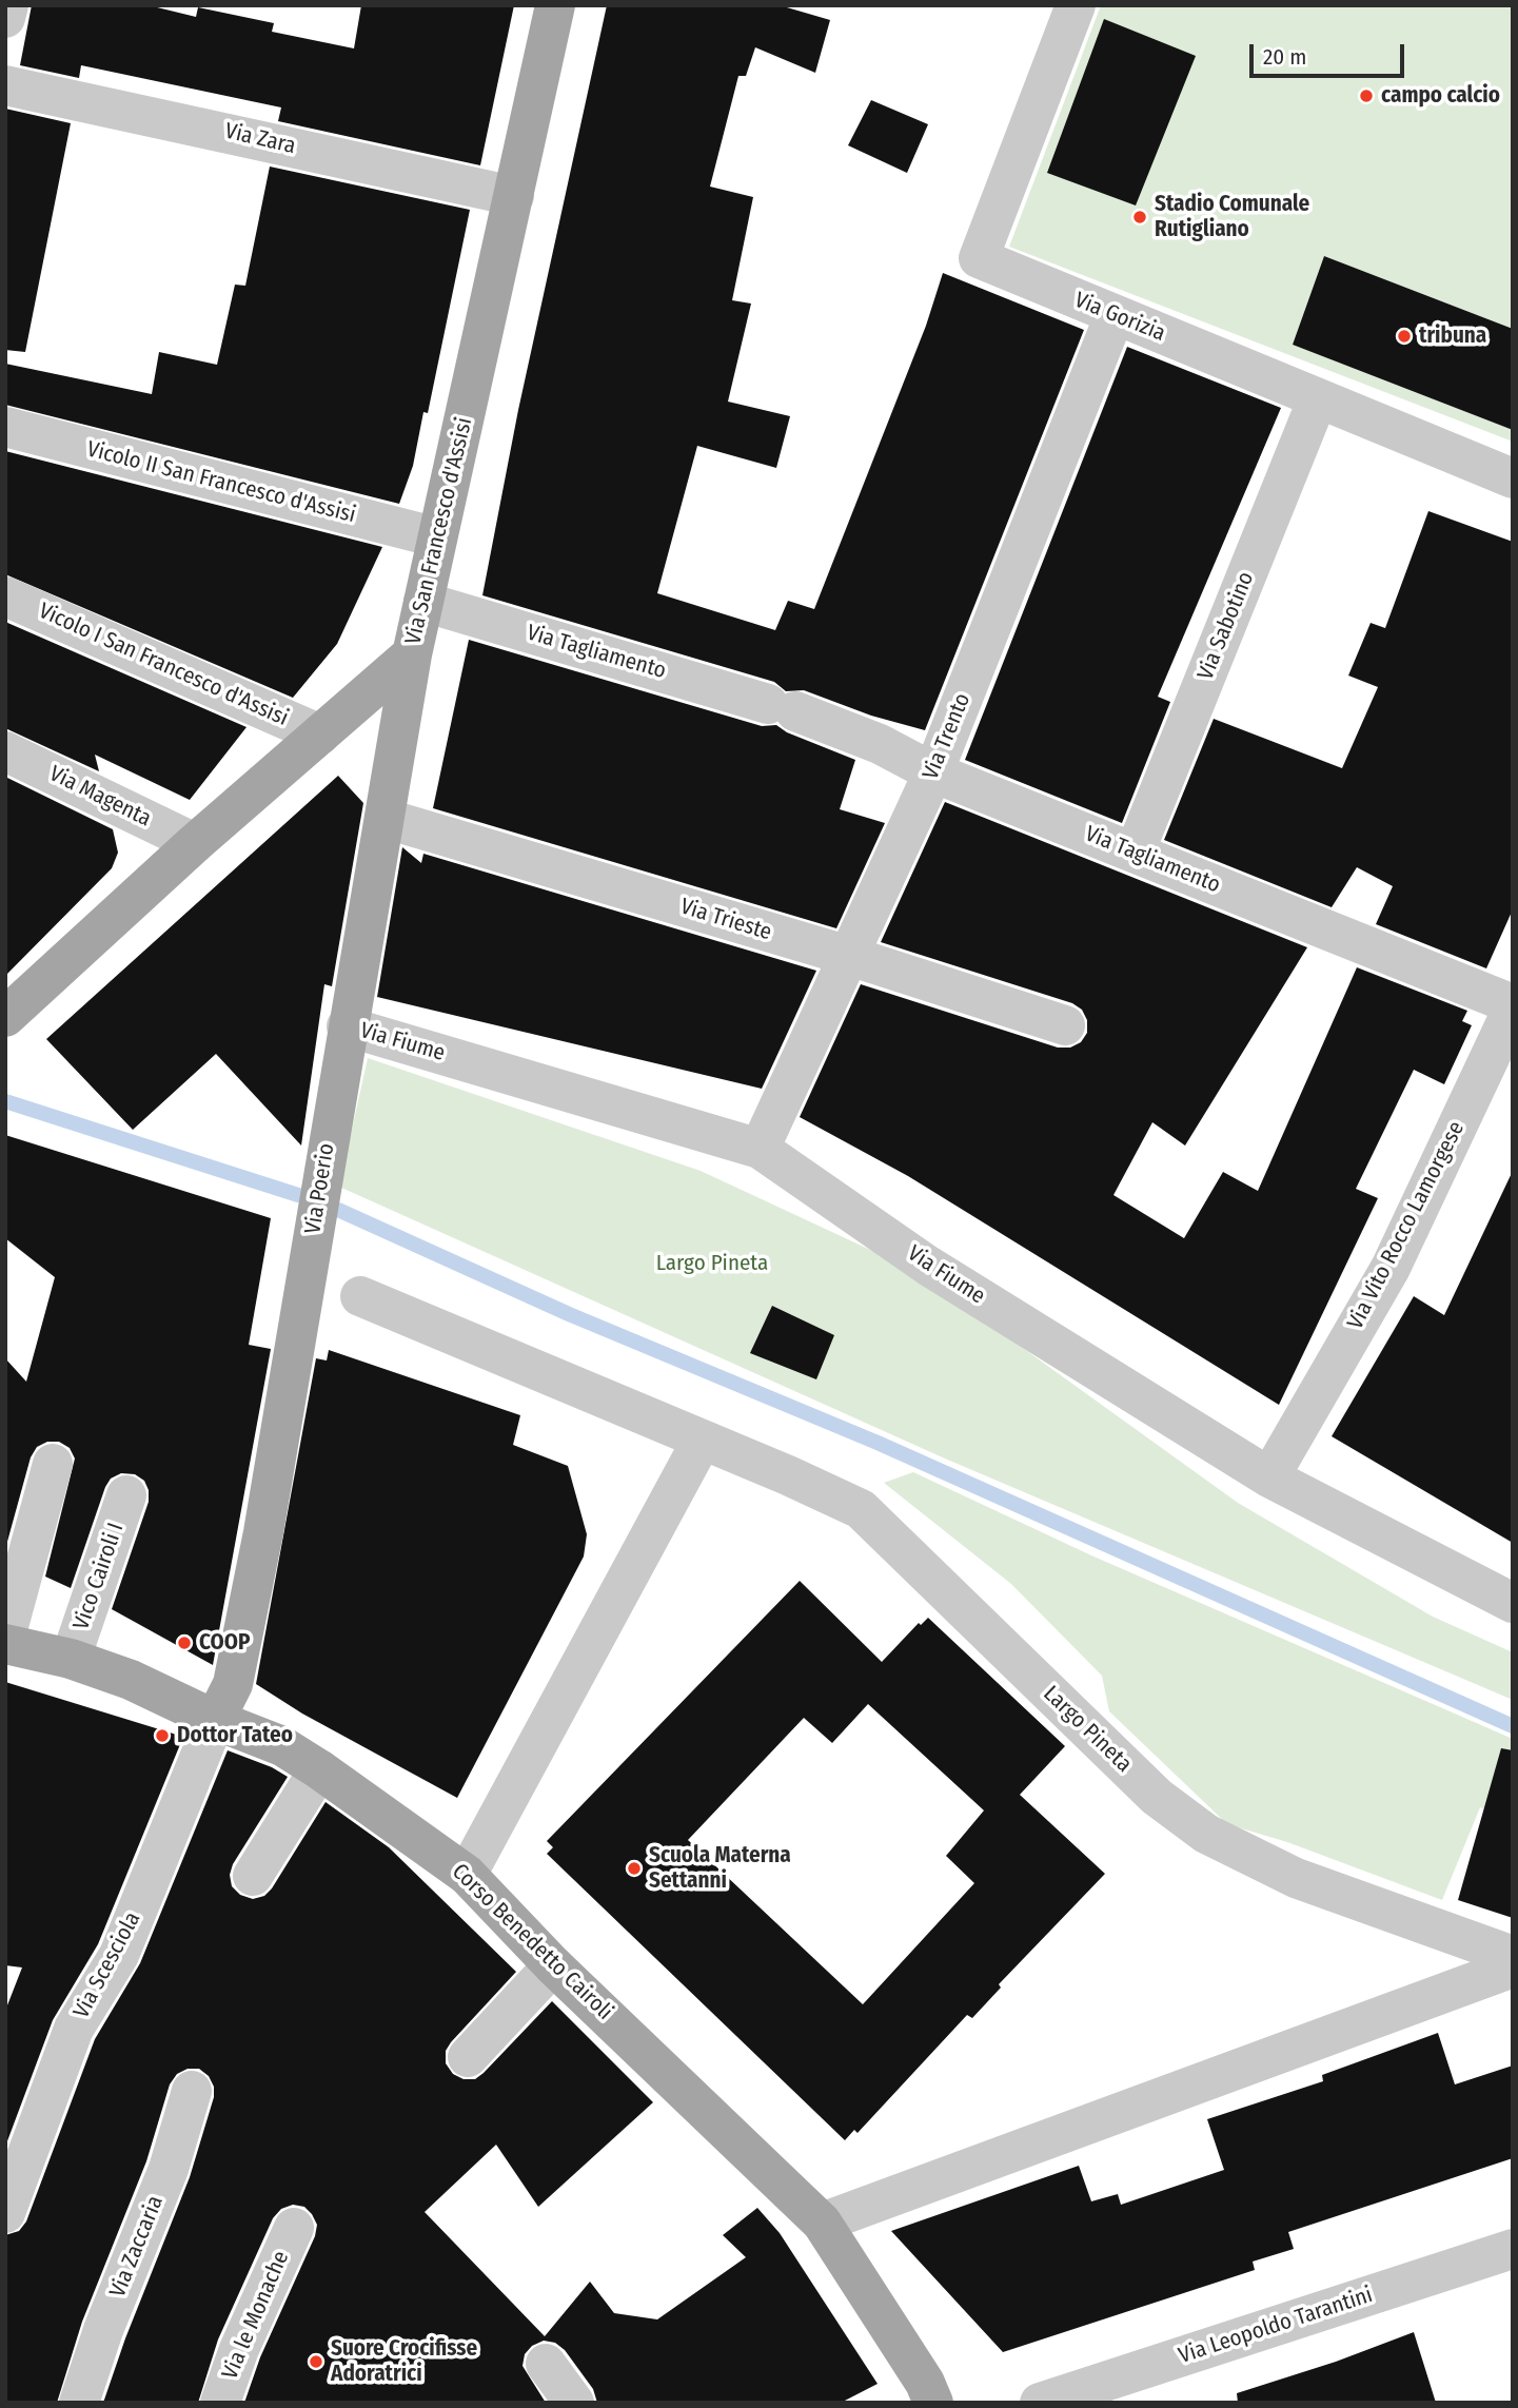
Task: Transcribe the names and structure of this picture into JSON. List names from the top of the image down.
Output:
{
  "streets": {
    "main road": ["Via San Francesco d'Assisi", "Via Poerio", "Corso Benedetto Cairoli"],
    "street": [
      "Via Zara",
      "Via Gorizia",
      "Vicolo II San Francesco d'Assisi",
      "Via Sabotino",
      "Via Tagliamento",
      "Vicolo I San Francesco d'Assisi",
      "Via Trento",
      "Via Magenta",
      "Via Trieste",
      "Via Fiume",
      "Via Vito Rocco Lamorgese",
      "Vico Cairoli I",
      "Largo Pineta",
      "Via Scesciola",
      "Via Zaccaria",
      "Via le Monache",
      "Via Leopoldo Tarantini"
    ]
  },
  "crossings": [
    ["Via Zara", "Via San Francesco d'Assisi"],
    ["Via Gorizia", "Via Sabotino"],
    ["Via Gorizia", "Via Trento"],
    ["Vicolo II San Francesco d'Assisi", "Via San Francesco d'Assisi"],
    ["Via San Francesco d'Assisi", "Via Tagliamento"],
    ["Via San Francesco d'Assisi", "Vicolo I San Francesco d'Assisi"],
    ["Via San Francesco d'Assisi", "Via Magenta"],
    ["Via San Francesco d'Assisi", "Via Poerio"],
    ["Via Sabotino", "Via Tagliamento"],
    ["Via Tagliamento", "Via Trento"],
    ["Via Tagliamento", "Via Vito Rocco Lamorgese"],
    ["Via Trento", "Via Trieste"],
    ["Via Trento", "Via Fiume"],
    ["Via Trieste", "Via Poerio"],
    ["Via Fiume", "Via Poerio"],
    ["Via Fiume", "Via Vito Rocco Lamorgese"],
    ["Via Poerio", "Corso Benedetto Cairoli"],
    ["Via Poerio", "Via Scesciola"],
    ["Vico Cairoli I", "Corso Benedetto Cairoli"],
    ["Corso Benedetto Cairoli", "Via Scesciola"]
  ],
  "parks": ["Largo Pineta"],
  "places": [
    "campo calcio",
    "Stadio Comunale Rutigliano",
    "tribuna",
    "COOP",
    "Dottor Tateo",
    "Scuola Materna Settanni",
    "Suore Crocifisse Adoratrici"
  ],
  "scale_bar": "20 m"
}
